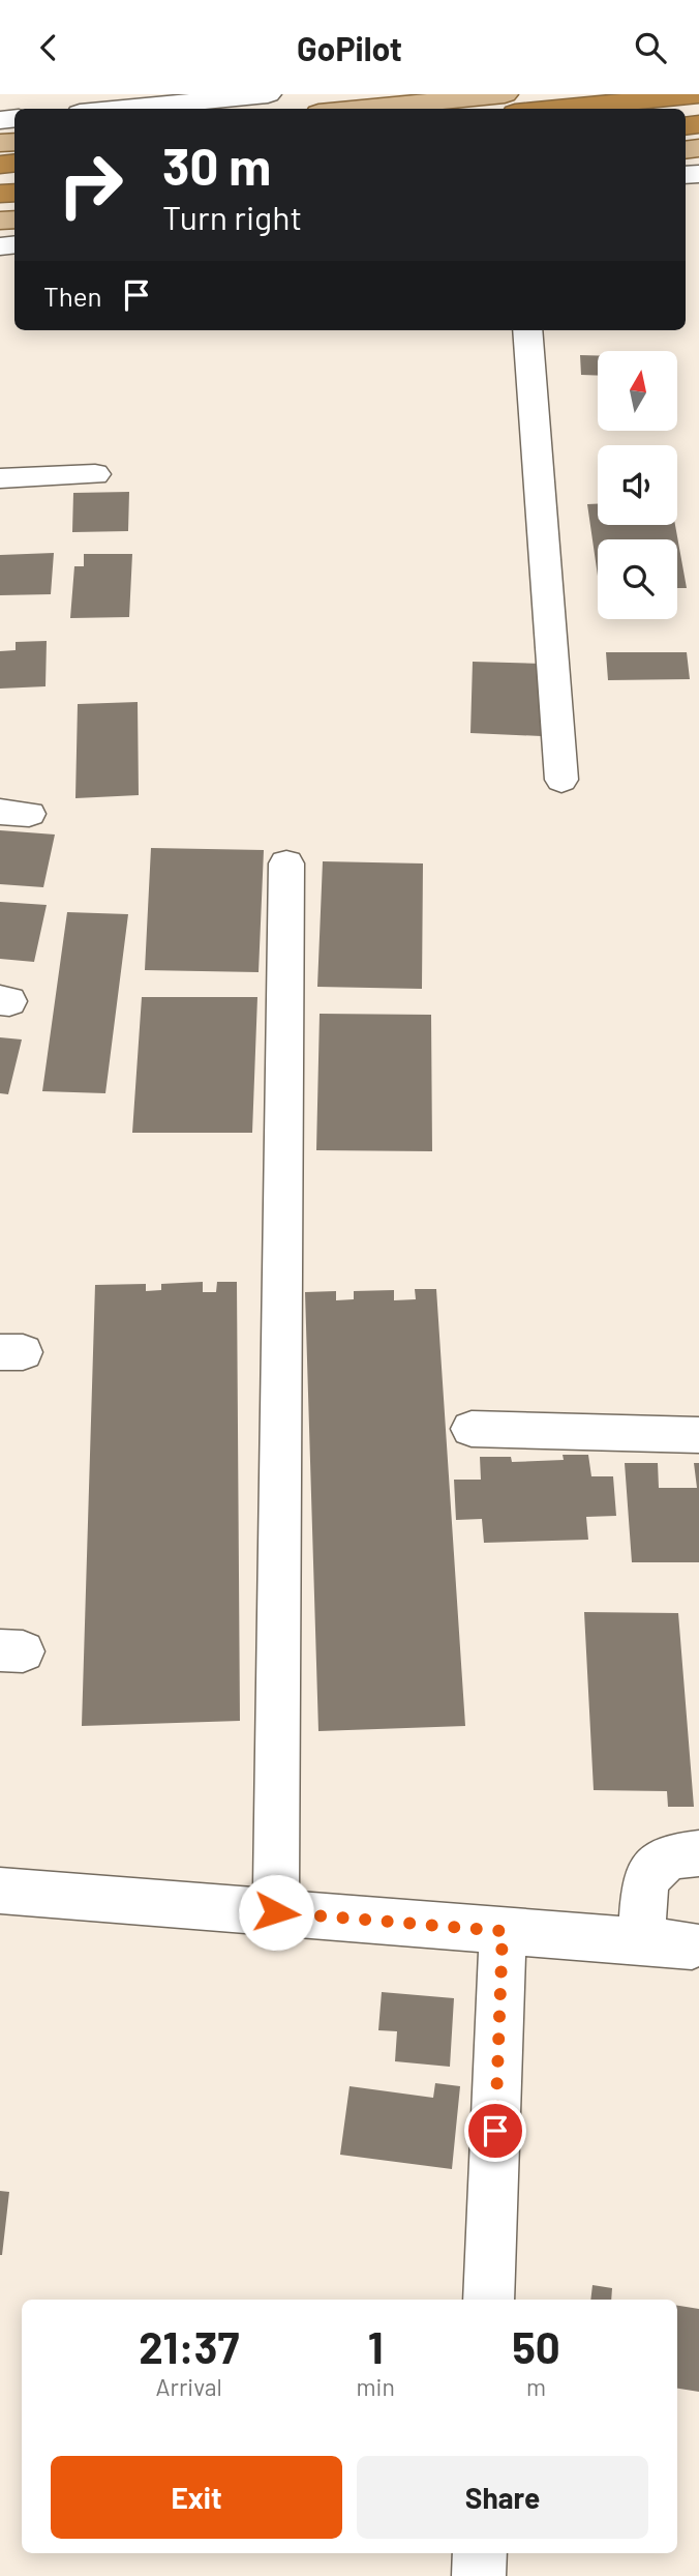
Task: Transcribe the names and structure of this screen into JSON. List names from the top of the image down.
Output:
{
  "north": "top",
  "page": {
    "header": "GoPilot",
    "turn": ["30 m", "Turn right"],
    "then": "Then",
    "eta": [
      "21:37",
      "Arrival",
      "1",
      "min",
      "50",
      "m"
    ],
    "buttons": ["Exit", "Share"]
  }
}
